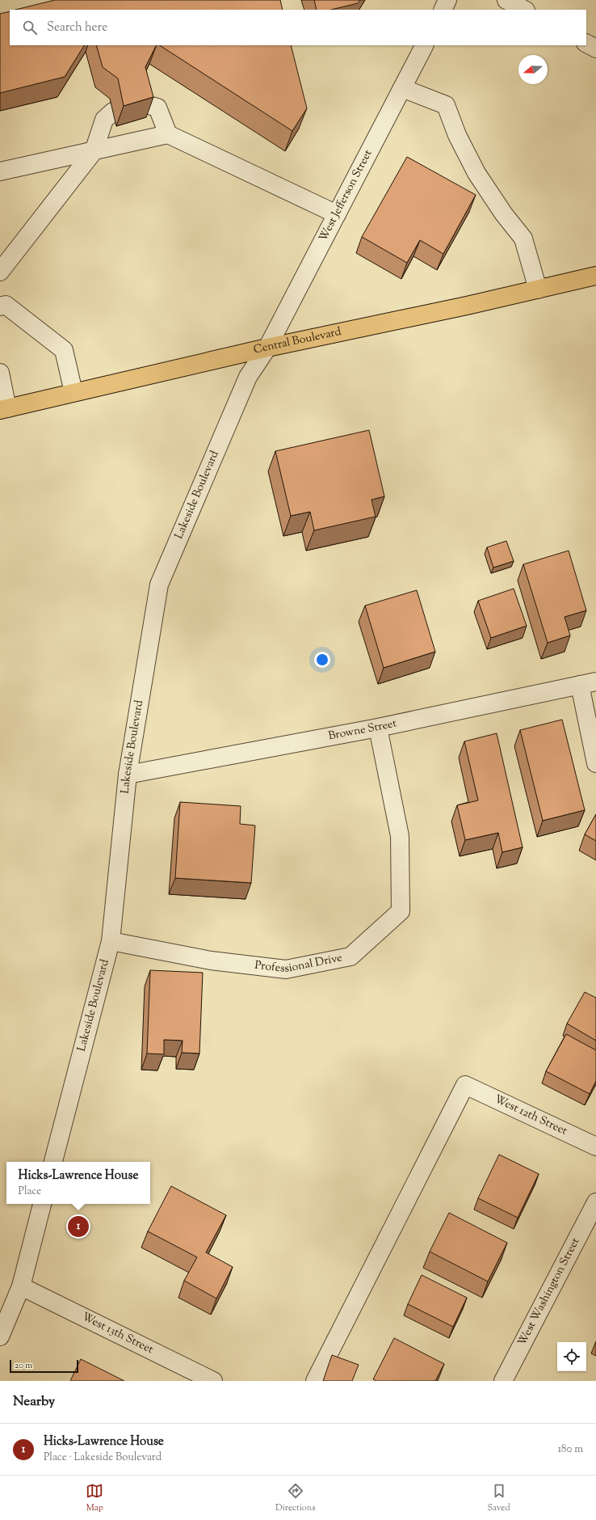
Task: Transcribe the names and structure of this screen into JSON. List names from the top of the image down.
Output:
{
  "streets": {
    "main road": ["Central Boulevard"],
    "street": [
      "West Jefferson Street",
      "Lakeside Boulevard",
      "Browne Street",
      "Professional Drive",
      "West 12th Street",
      "West Washington Street",
      "West 13th Street"
    ]
  },
  "crossings": [
    ["West Jefferson Street", "Central Boulevard"],
    ["West Jefferson Street", "Lakeside Boulevard"],
    ["Central Boulevard", "Lakeside Boulevard"],
    ["Lakeside Boulevard", "Browne Street"],
    ["Lakeside Boulevard", "Professional Drive"],
    ["Browne Street", "Professional Drive"]
  ],
  "scale_bar": "20 m",
  "north": "left",
  "page": {
    "search": "Search here",
    "popup": ["Hicks-Lawrence House", "Place"],
    "pins": "1",
    "scale": "20 m",
    "heading": "Nearby",
    "list": [
      {
        "mark": "1",
        "name": "Hicks-Lawrence House",
        "note": "Place · Lakeside Boulevard",
        "value": "180 m"
      }
    ],
    "nav": ["Map", "Directions", "Saved"]
  }
}
